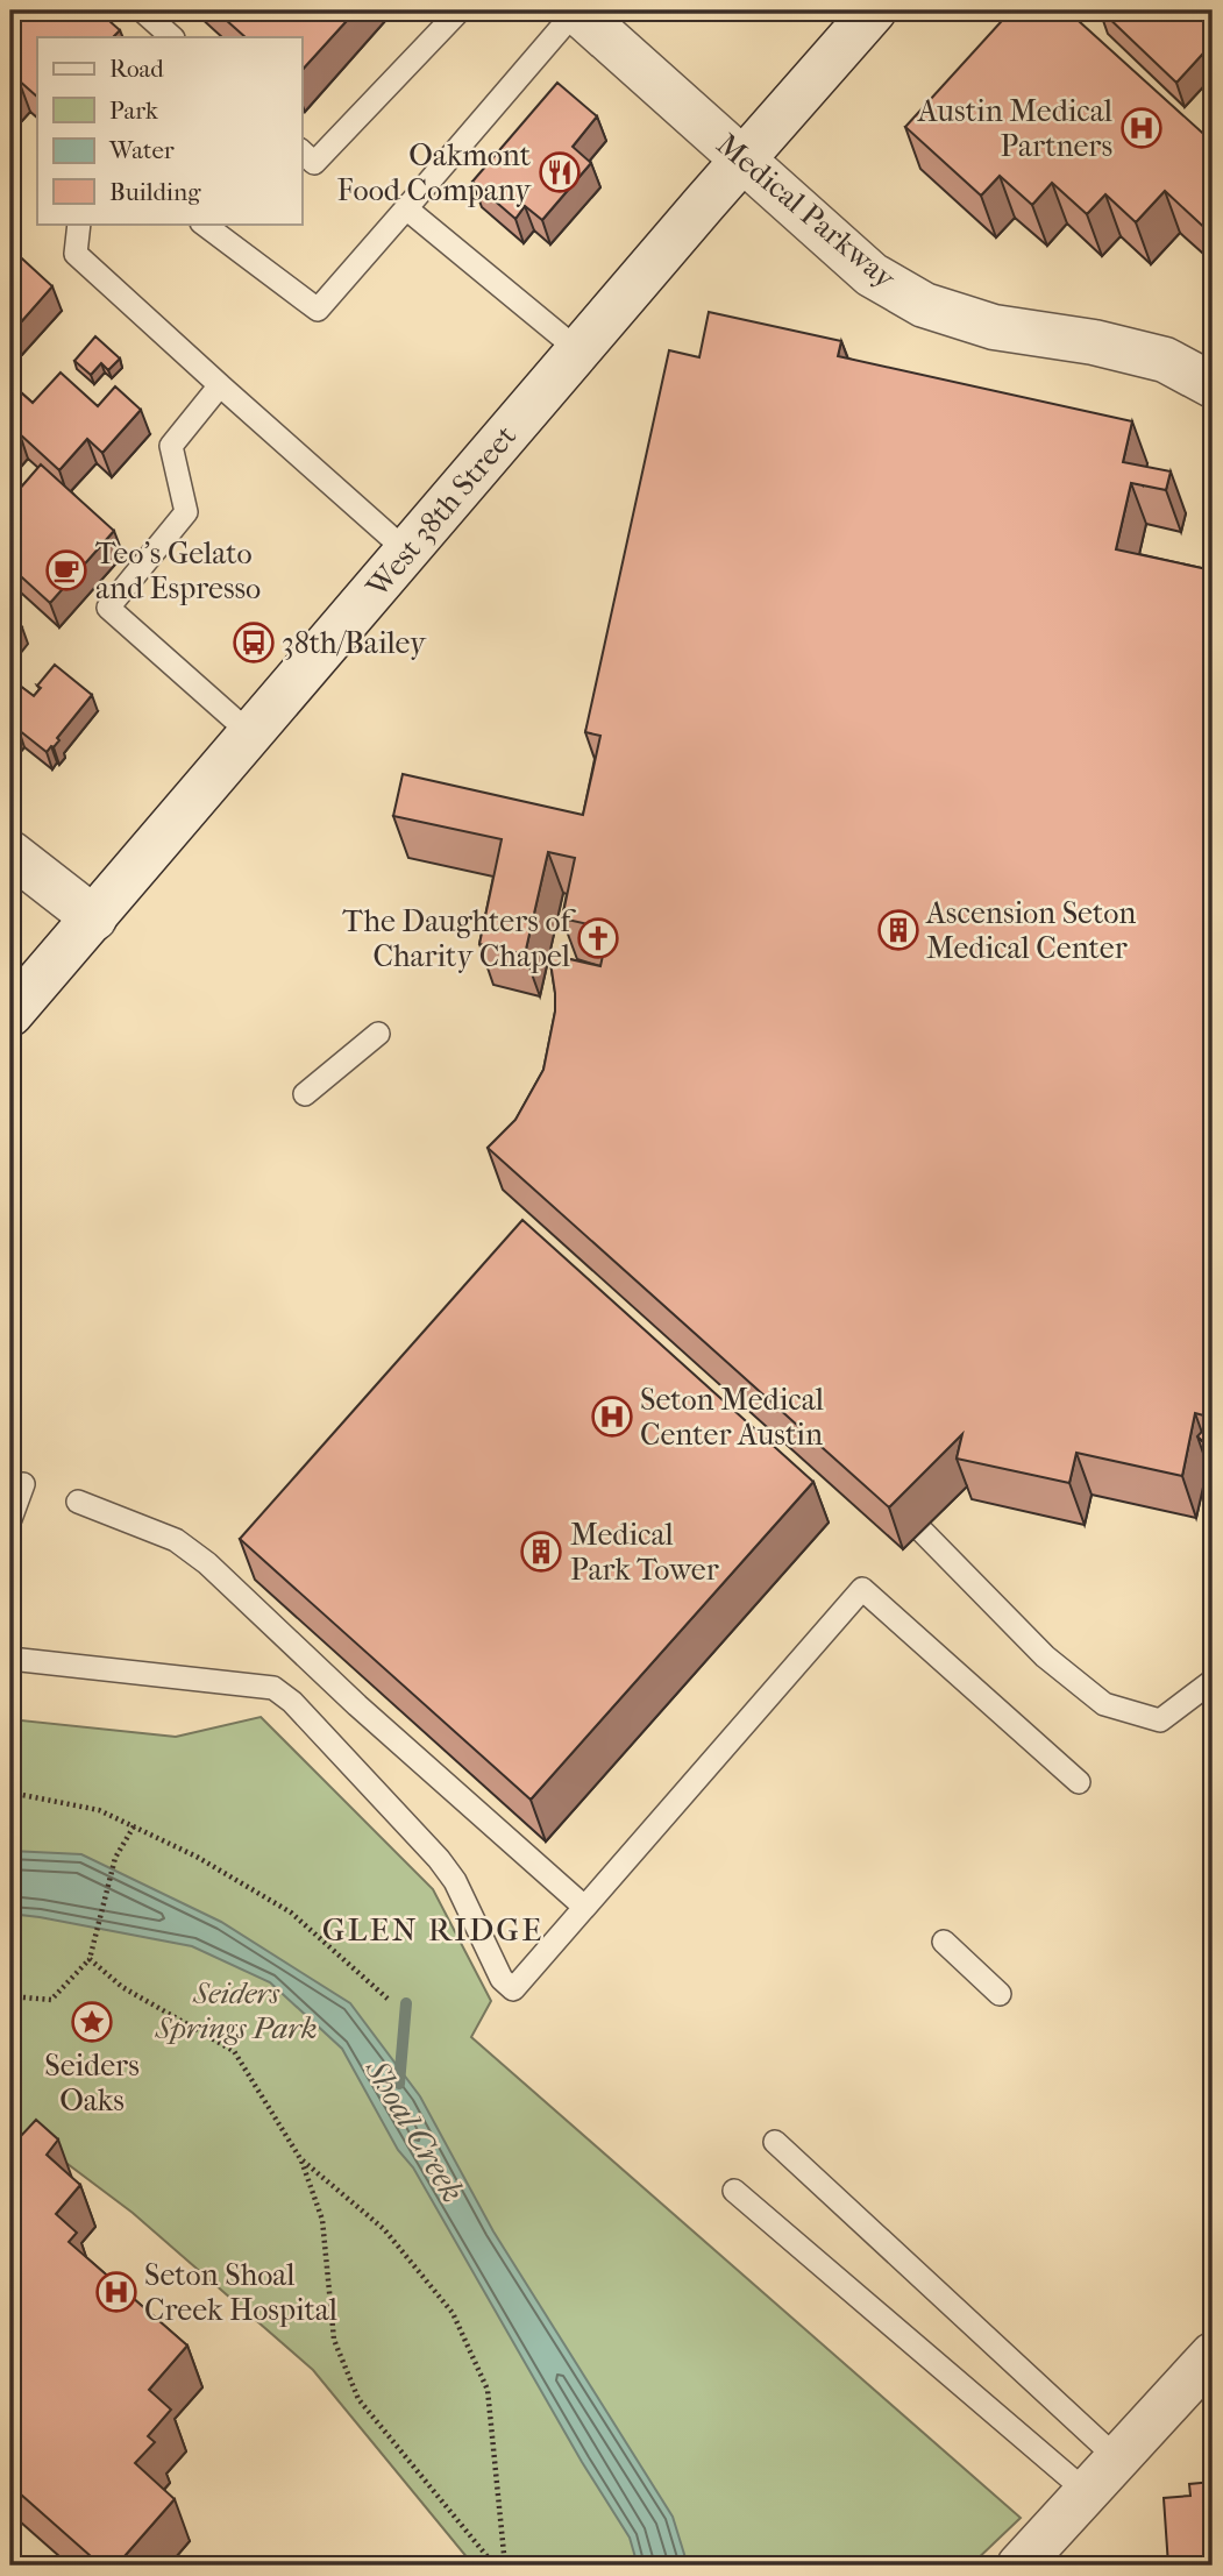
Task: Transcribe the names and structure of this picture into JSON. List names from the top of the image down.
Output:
{
  "streets": {
    "main road": ["Medical Parkway", "West 38th Street"]
  },
  "crossings": [
    ["Medical Parkway", "West 38th Street"]
  ],
  "districts": ["GLEN RIDGE"],
  "water": ["Shoal Creek"],
  "parks": ["Seiders Springs Park"],
  "places": {
    "hospital": ["Austin Medical Partners", "Seton Medical Center Austin", "Seton Shoal Creek Hospital"],
    "restaurant": ["Oakmont Food Company"],
    "cafe": ["Teo's Gelato and Espresso"],
    "bus stop": ["38th/Bailey"],
    "building": ["Ascension Seton Medical Center", "Medical Park Tower"],
    "church": ["The Daughters of Charity Chapel"],
    "place": ["Seiders Oaks"]
  },
  "legend": [
    "Road",
    "Park",
    "Water",
    "Building"
  ]
}
